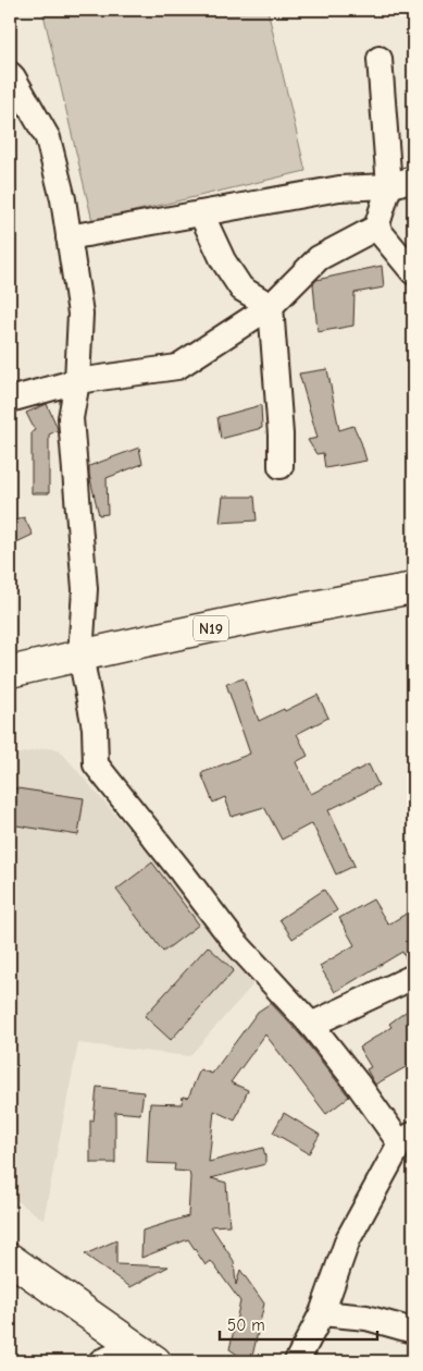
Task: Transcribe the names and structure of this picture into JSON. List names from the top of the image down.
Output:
{
  "streets": {
    "main road": ["N19"]
  },
  "scale_bar": "50 m"
}
